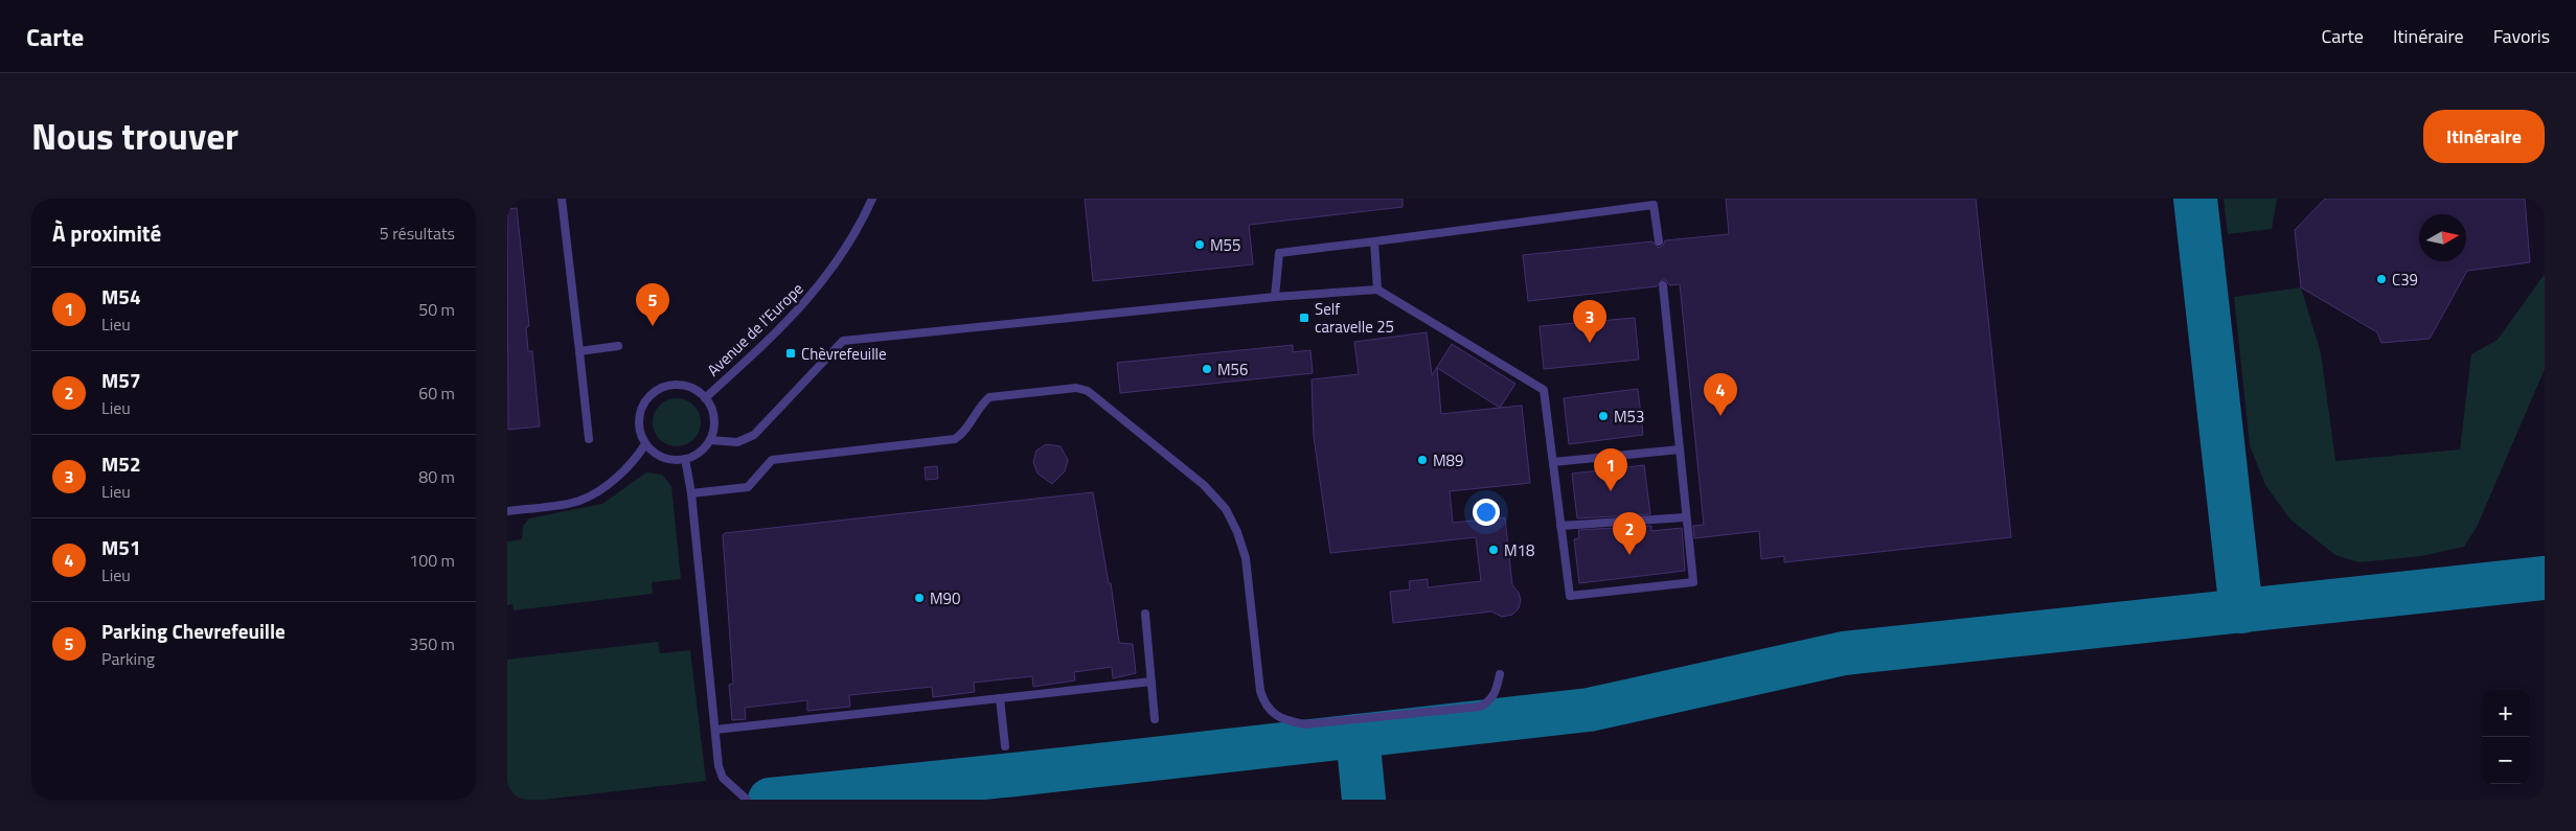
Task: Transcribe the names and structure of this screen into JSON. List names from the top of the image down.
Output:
{
  "streets": {
    "lane": ["Avenue de l'Europe"]
  },
  "places": {
    "other": [
      "M55",
      "C39",
      "M56",
      "M53",
      "M89",
      "M18",
      "M90"
    ],
    "transit": ["Self caravelle 25", "Chèvrefeuille"]
  },
  "north": "right",
  "page": {
    "header": "Carte",
    "nav": ["Carte", "Itinéraire", "Favoris"],
    "title": "Nous trouver",
    "buttons": "Itinéraire",
    "heading": ["À proximité", "5 résultats"],
    "list": [
      {
        "mark": "1",
        "name": "M54",
        "note": "Lieu",
        "value": "50 m"
      },
      {
        "mark": "2",
        "name": "M57",
        "note": "Lieu",
        "value": "60 m"
      },
      {
        "mark": "3",
        "name": "M52",
        "note": "Lieu",
        "value": "80 m"
      },
      {
        "mark": "4",
        "name": "M51",
        "note": "Lieu",
        "value": "100 m"
      },
      {
        "mark": "5",
        "name": "Parking Chevrefeuille",
        "note": "Parking",
        "value": "350 m"
      }
    ],
    "pins": [
      "5",
      "3",
      "4",
      "1",
      "2"
    ],
    "map_buttons": ["+", "−"]
  }
}
